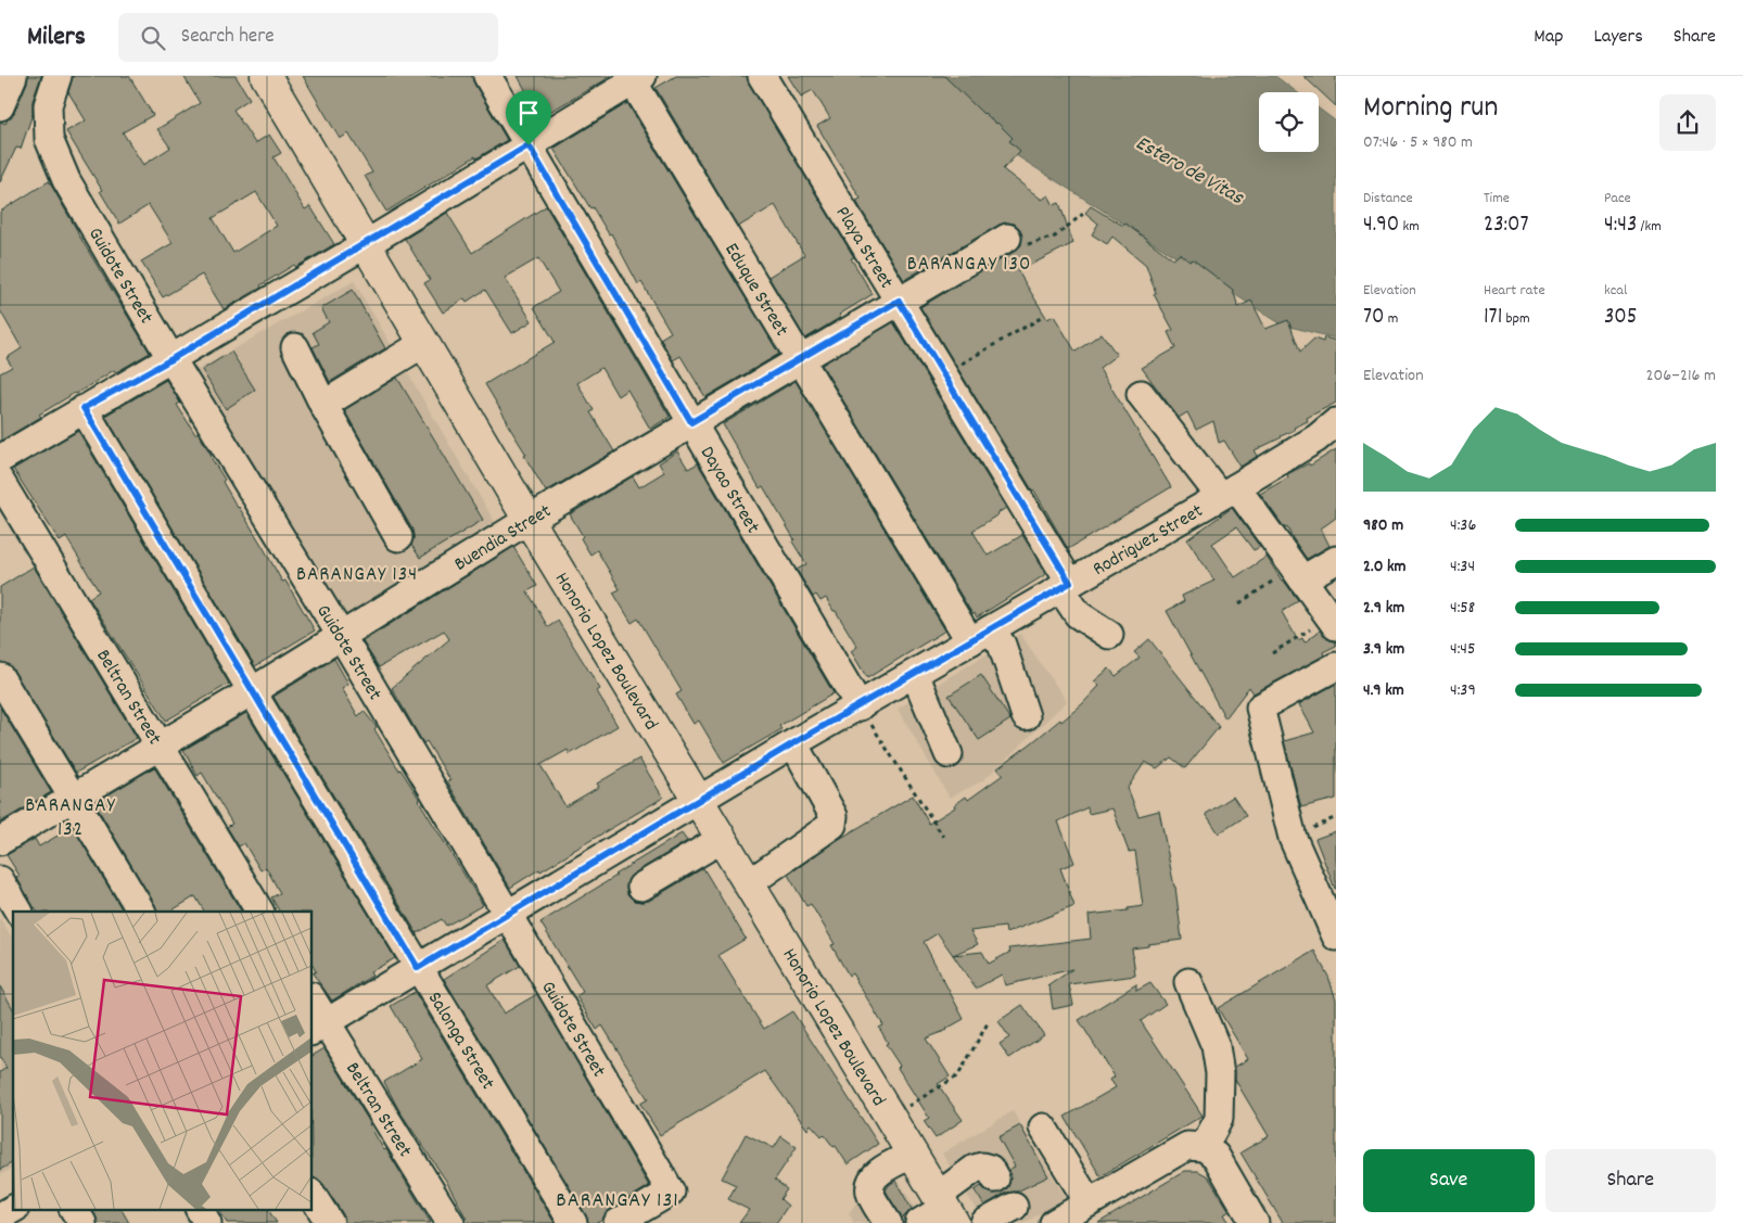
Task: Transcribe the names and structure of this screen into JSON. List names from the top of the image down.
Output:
{
  "streets": {
    "main road": ["Honorio Lopez Boulevard"],
    "street": [
      "Playa Street",
      "Guidote Street",
      "Eduque Street",
      "Dayao Street",
      "Buendia Street",
      "Rodriguez Street",
      "Beltran Street",
      "Salonga Street"
    ]
  },
  "crossings": [
    ["Playa Street", "Buendia Street"],
    ["Playa Street", "Rodriguez Street"],
    ["Guidote Street", "Buendia Street"],
    ["Guidote Street", "Rodriguez Street"],
    ["Eduque Street", "Buendia Street"],
    ["Eduque Street", "Rodriguez Street"],
    ["Dayao Street", "Buendia Street"],
    ["Dayao Street", "Rodriguez Street"],
    ["Buendia Street", "Honorio Lopez Boulevard"],
    ["Buendia Street", "Beltran Street"],
    ["Buendia Street", "Salonga Street"],
    ["Rodriguez Street", "Honorio Lopez Boulevard"],
    ["Rodriguez Street", "Beltran Street"],
    ["Rodriguez Street", "Salonga Street"]
  ],
  "districts": [
    "BARANGAY 130",
    "BARANGAY 134",
    "BARANGAY 132",
    "BARANGAY 131"
  ],
  "water": ["Estero de Vitas"],
  "page": {
    "header": "Milers",
    "search": "Search here",
    "nav": ["Map", "Layers", "Share"],
    "heading": ["Morning run", "07:46 · 5 × 980 m"],
    "stats": [
      ["Distance", "4.90 km"],
      ["Time", "23:07"],
      ["Pace", "4:43 /km"],
      ["Elevation", "70 m"],
      ["Heart rate", "171 bpm"],
      ["kcal", "305"]
    ],
    "chart": ["Elevation", "206–216 m"],
    "list": [
      {
        "name": "980 m",
        "note": "4:36"
      },
      {
        "name": "2.0 km",
        "note": "4:34"
      },
      {
        "name": "2.9 km",
        "note": "4:58"
      },
      {
        "name": "3.9 km",
        "note": "4:45"
      },
      {
        "name": "4.9 km",
        "note": "4:39"
      }
    ],
    "buttons": ["Save", "Share"]
  }
}
